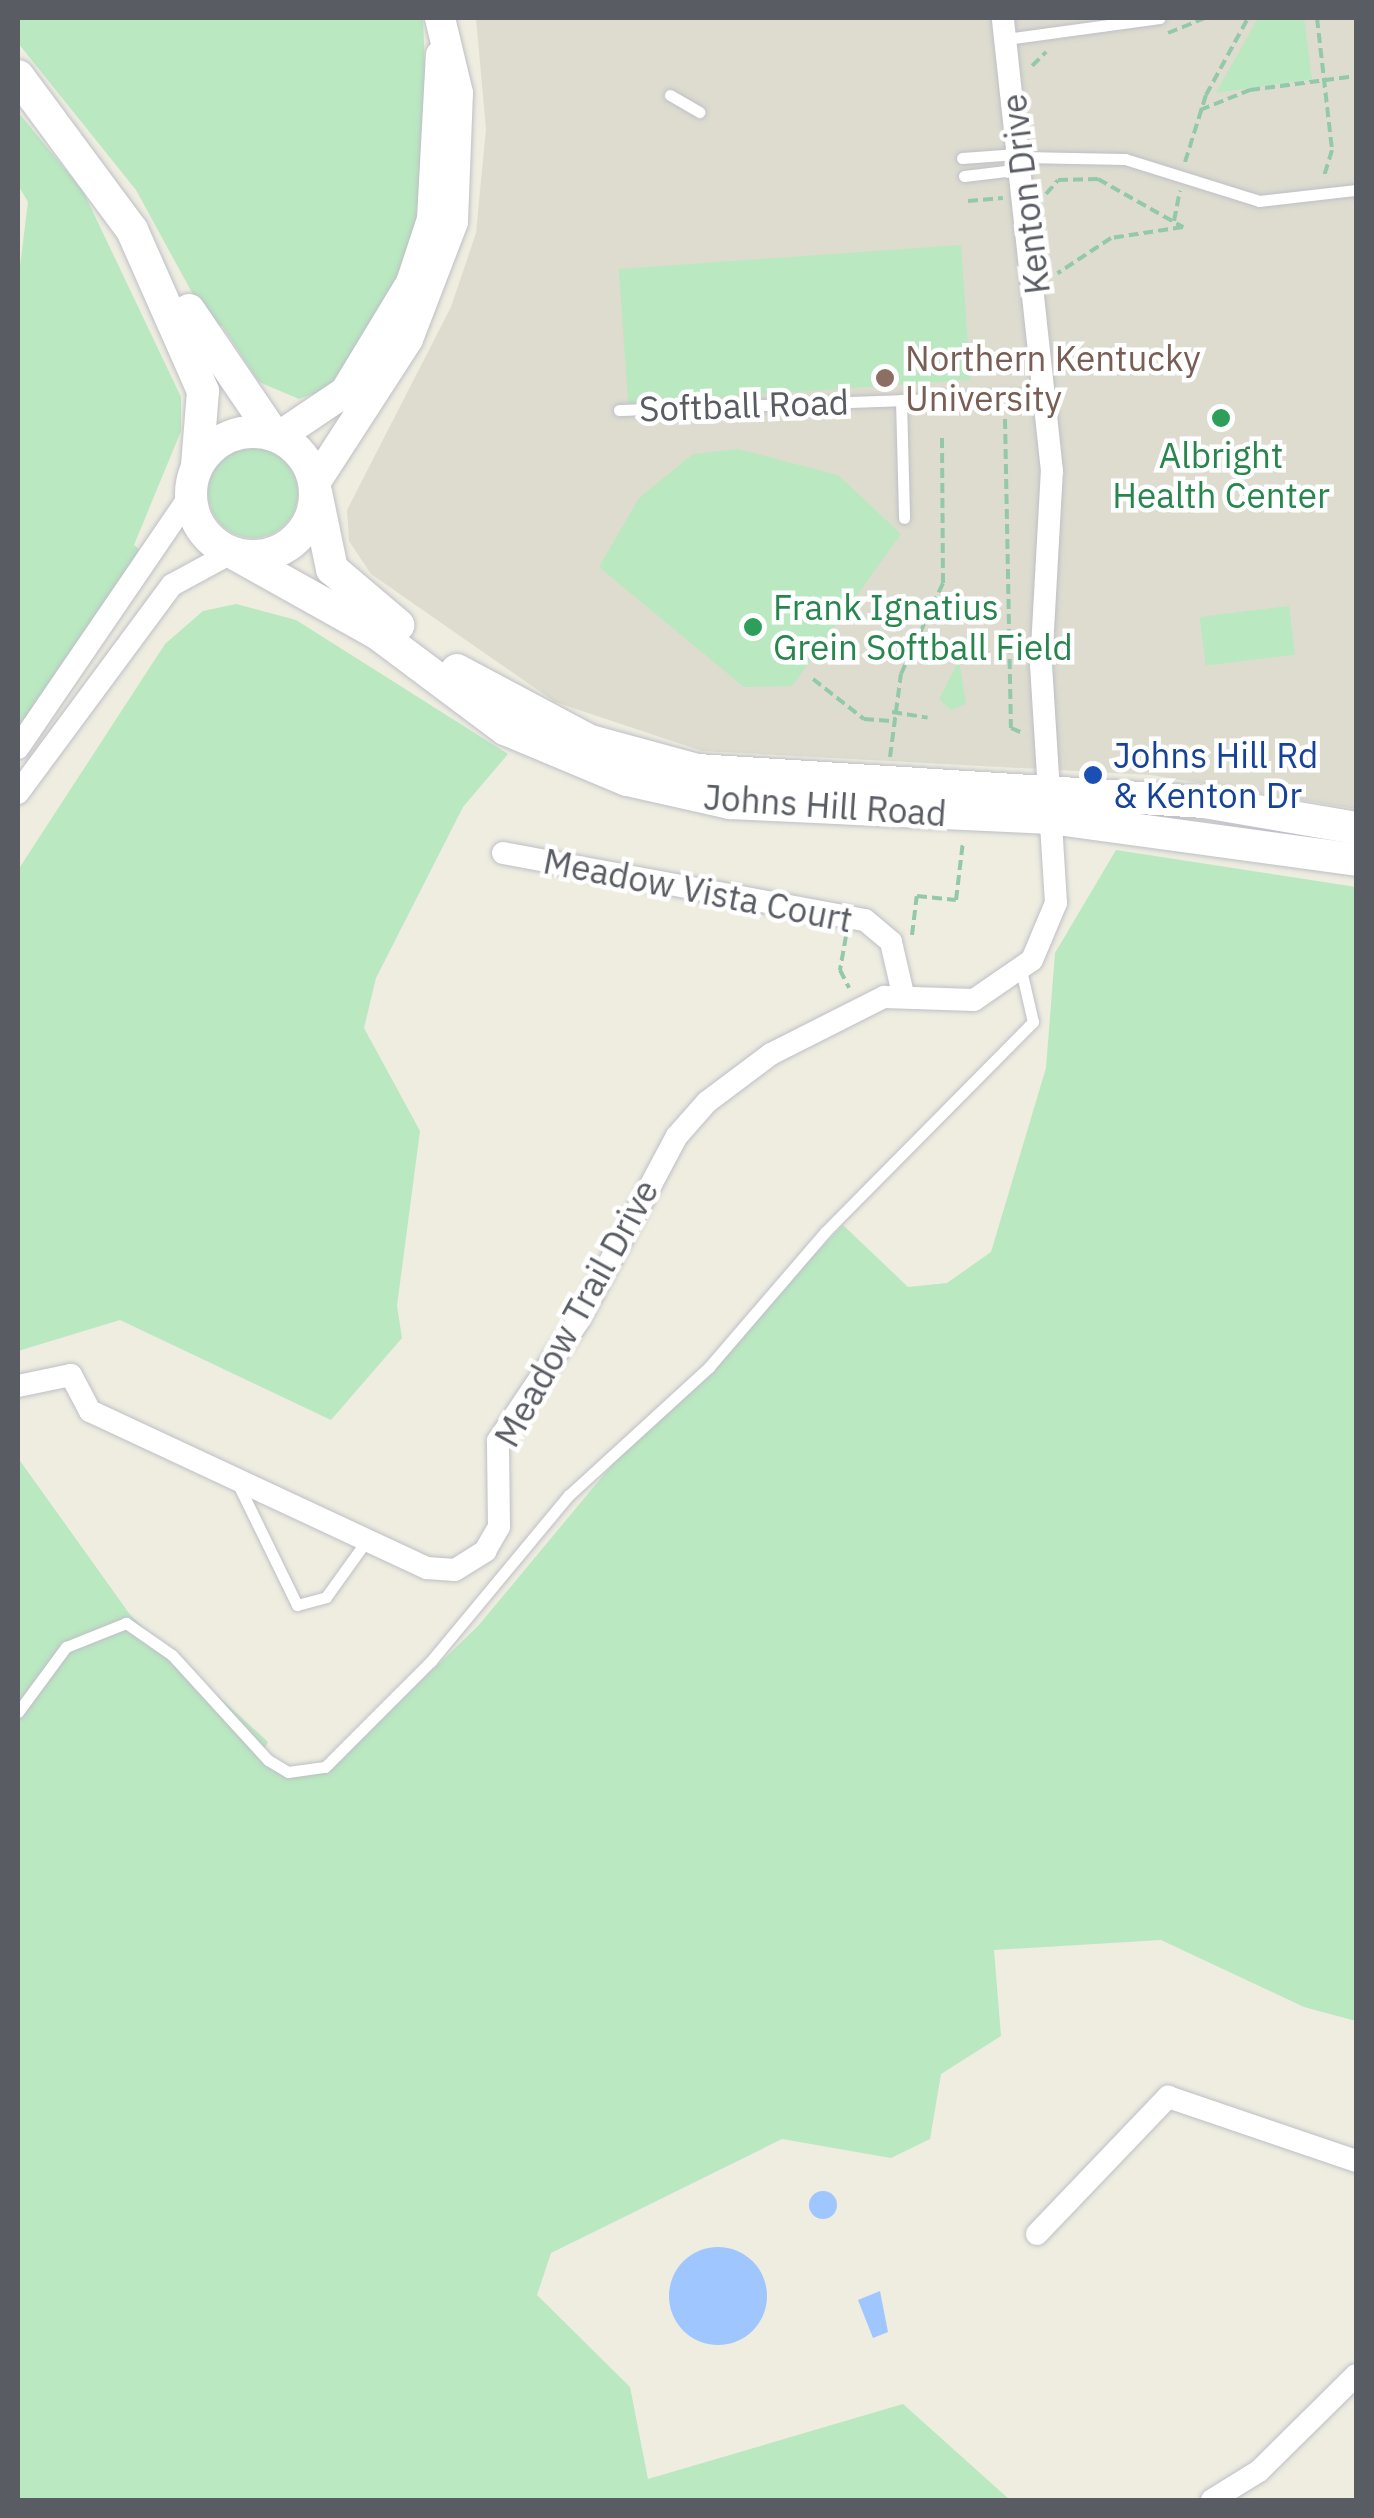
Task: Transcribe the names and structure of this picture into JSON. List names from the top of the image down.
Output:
{
  "streets": {
    "main road": ["Johns Hill Road"],
    "street": ["Kenton Drive", "Meadow Vista Court", "Meadow Trail Drive"],
    "lane": ["Softball Road"]
  },
  "crossings": [
    ["Kenton Drive", "Softball Road"],
    ["Kenton Drive", "Johns Hill Road"],
    ["Kenton Drive", "Meadow Trail Drive"],
    ["Johns Hill Road", "Meadow Trail Drive"],
    ["Meadow Vista Court", "Meadow Trail Drive"]
  ],
  "places": [
    "Northern Kentucky University",
    "Albright Health Center",
    "Frank Ignatius Grein Softball Field",
    "Johns Hill Rd & Kenton Dr"
  ]
}
